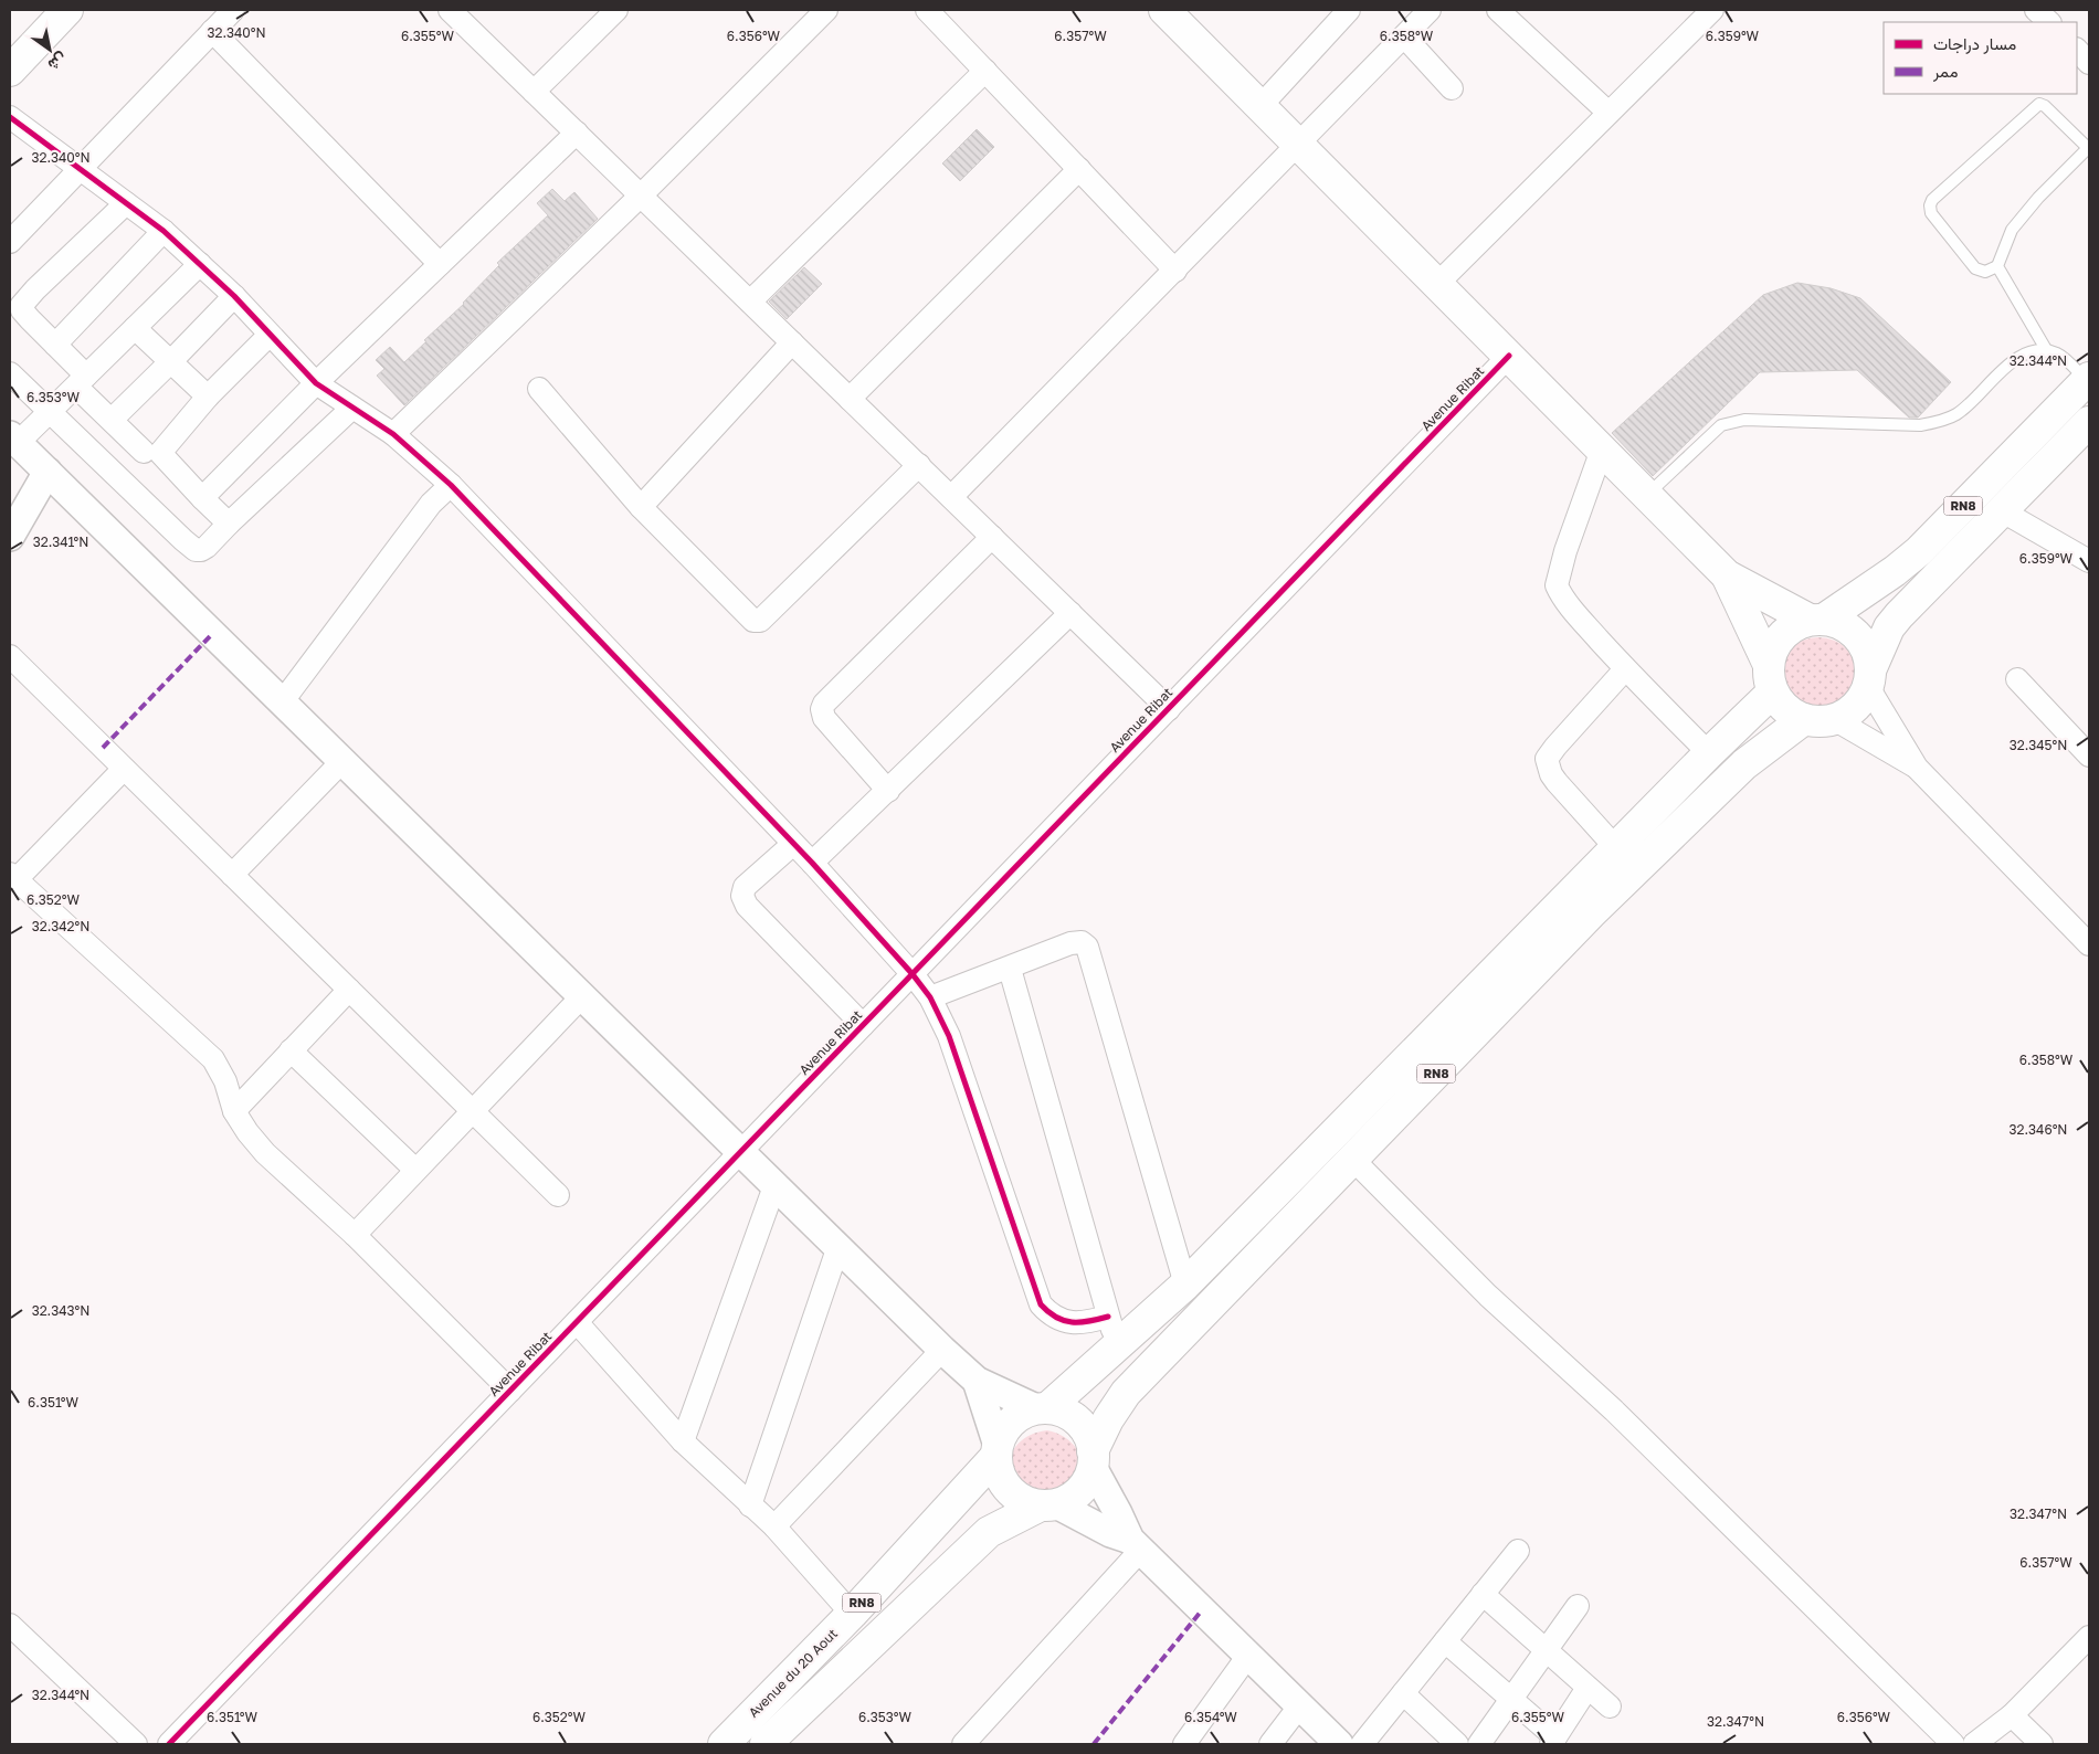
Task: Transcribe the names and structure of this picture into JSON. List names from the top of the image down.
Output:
{
  "streets": {
    "main road": ["RN8", "Avenue du 20 Aout"],
    "street": ["Avenue Ribat"]
  },
  "crossings": [
    ["RN8", "Avenue du 20 Aout"]
  ],
  "legend": ["مسار دراجات", "ممر"],
  "north": "bottom right",
  "coordinates": [
    "32.340°N",
    "6.355°W",
    "6.356°W",
    "6.357°W",
    "6.358°W",
    "6.359°W",
    "32.344°N",
    "6.353°W",
    "32.341°N",
    "32.345°N",
    "6.352°W",
    "32.342°N",
    "32.346°N",
    "32.343°N",
    "6.351°W",
    "32.347°N",
    "6.354°W"
  ]
}
